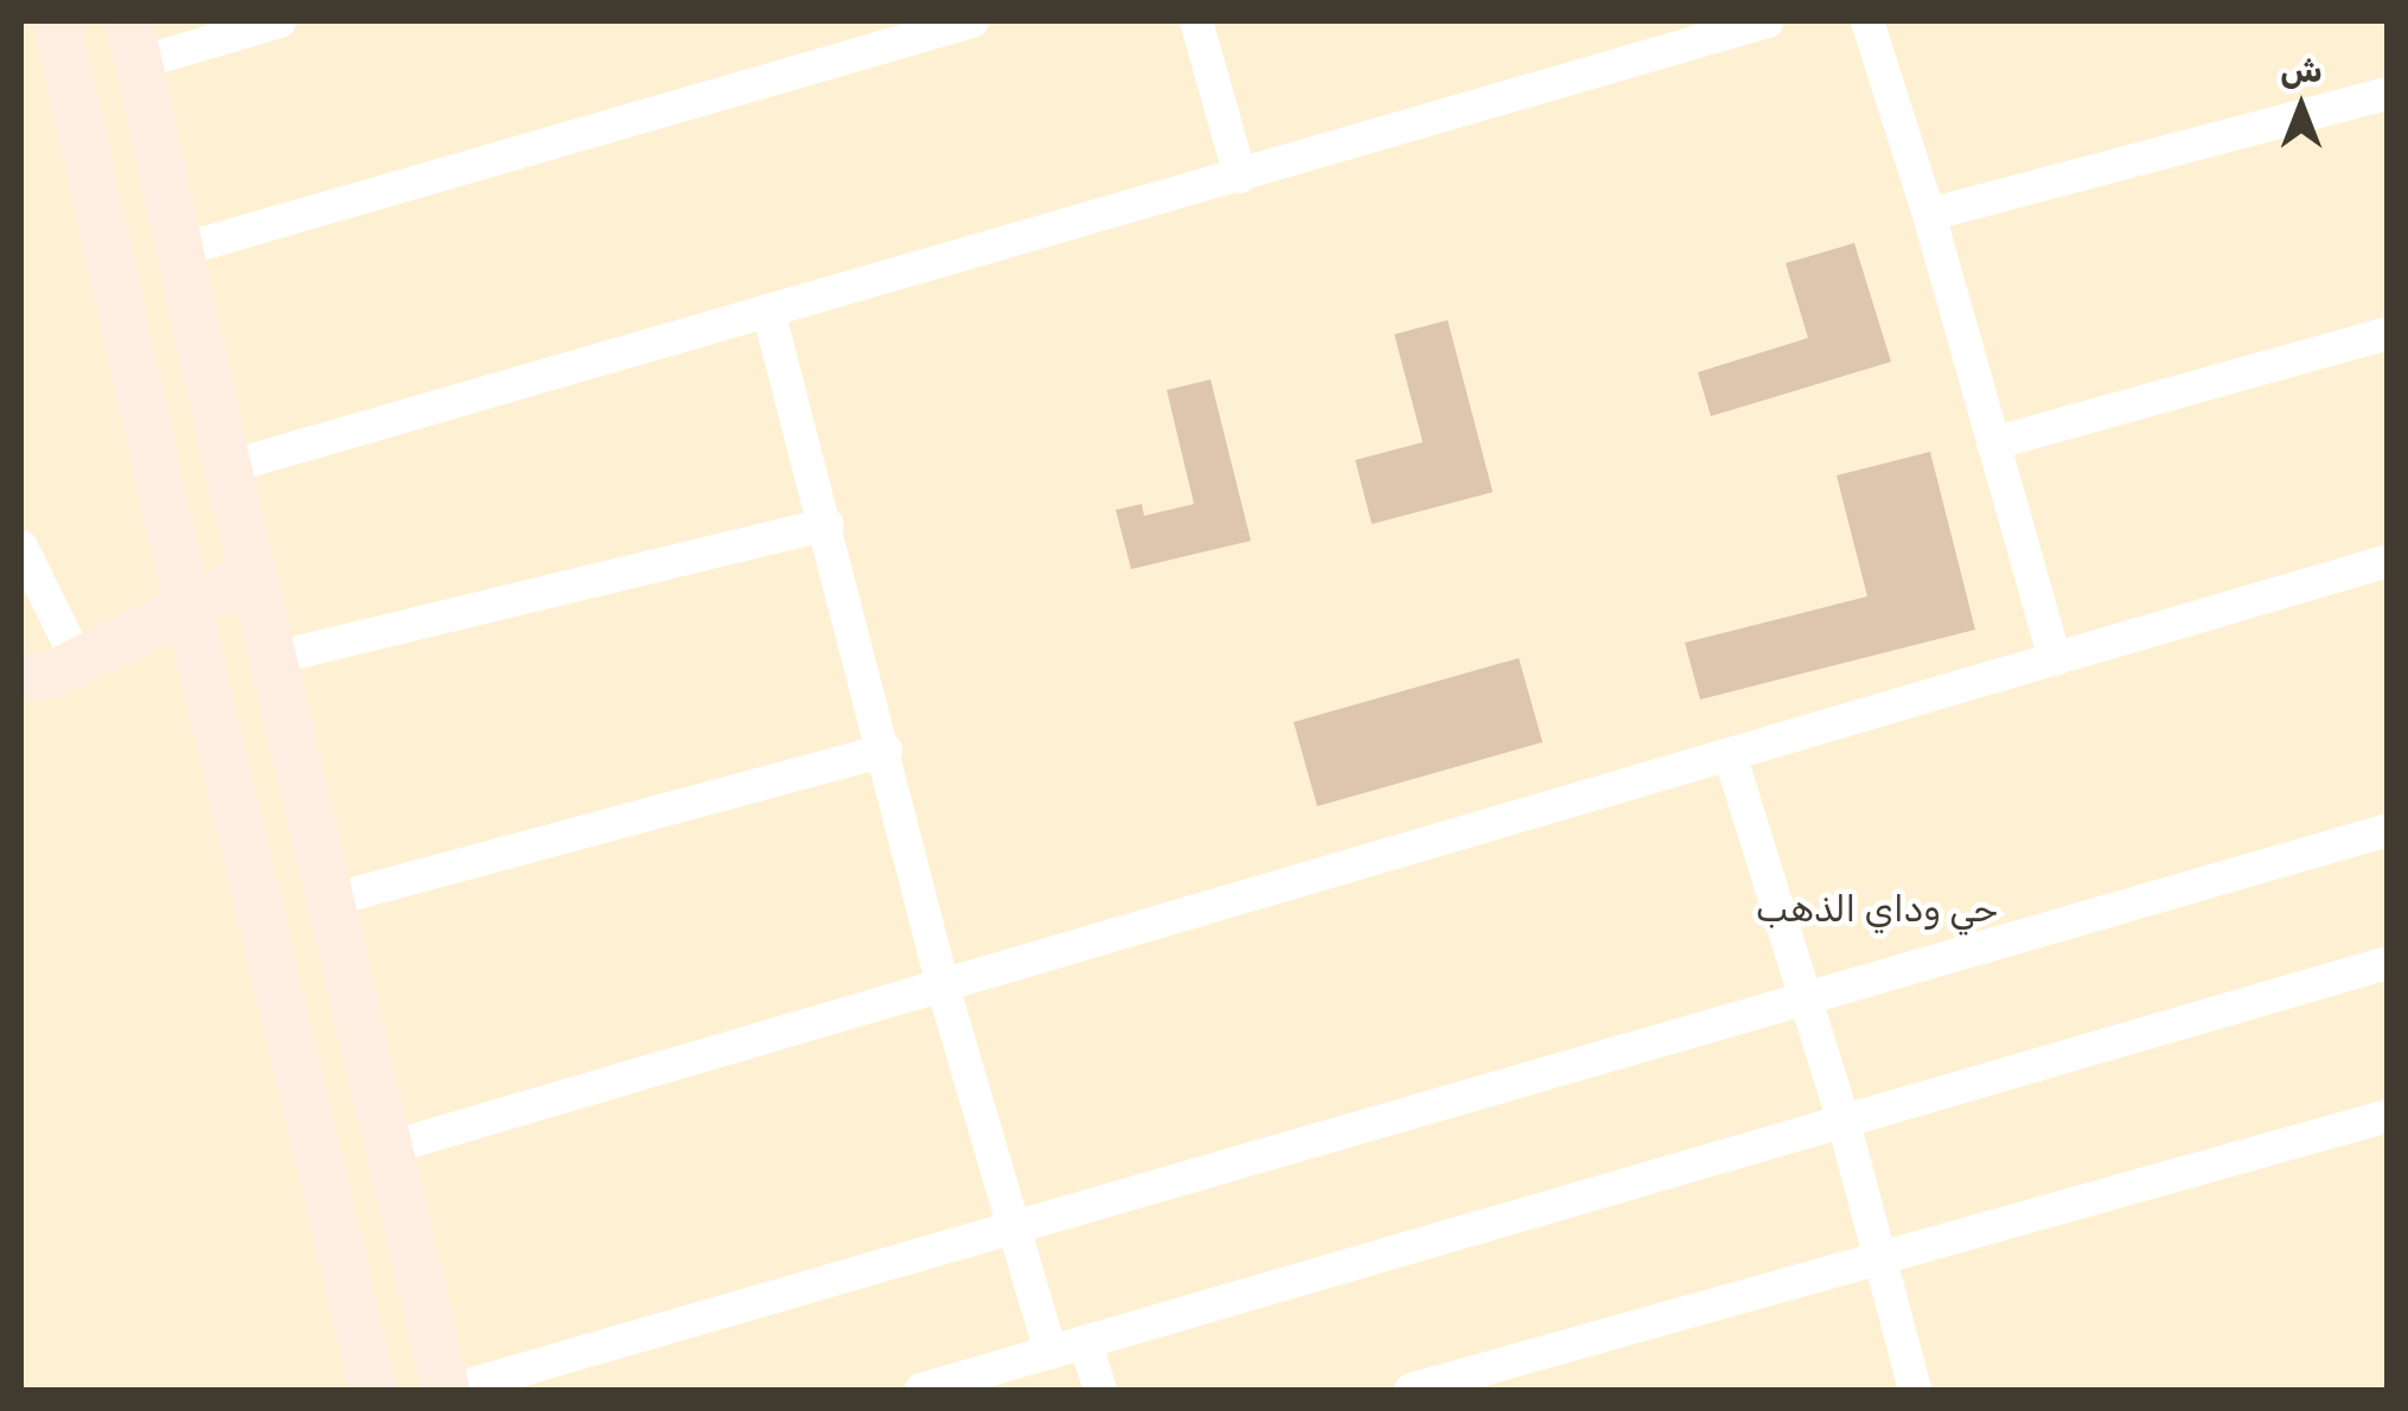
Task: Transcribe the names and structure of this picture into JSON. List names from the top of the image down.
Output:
{
  "districts": ["حي وداي الذهب"],
  "north": "top"
}
